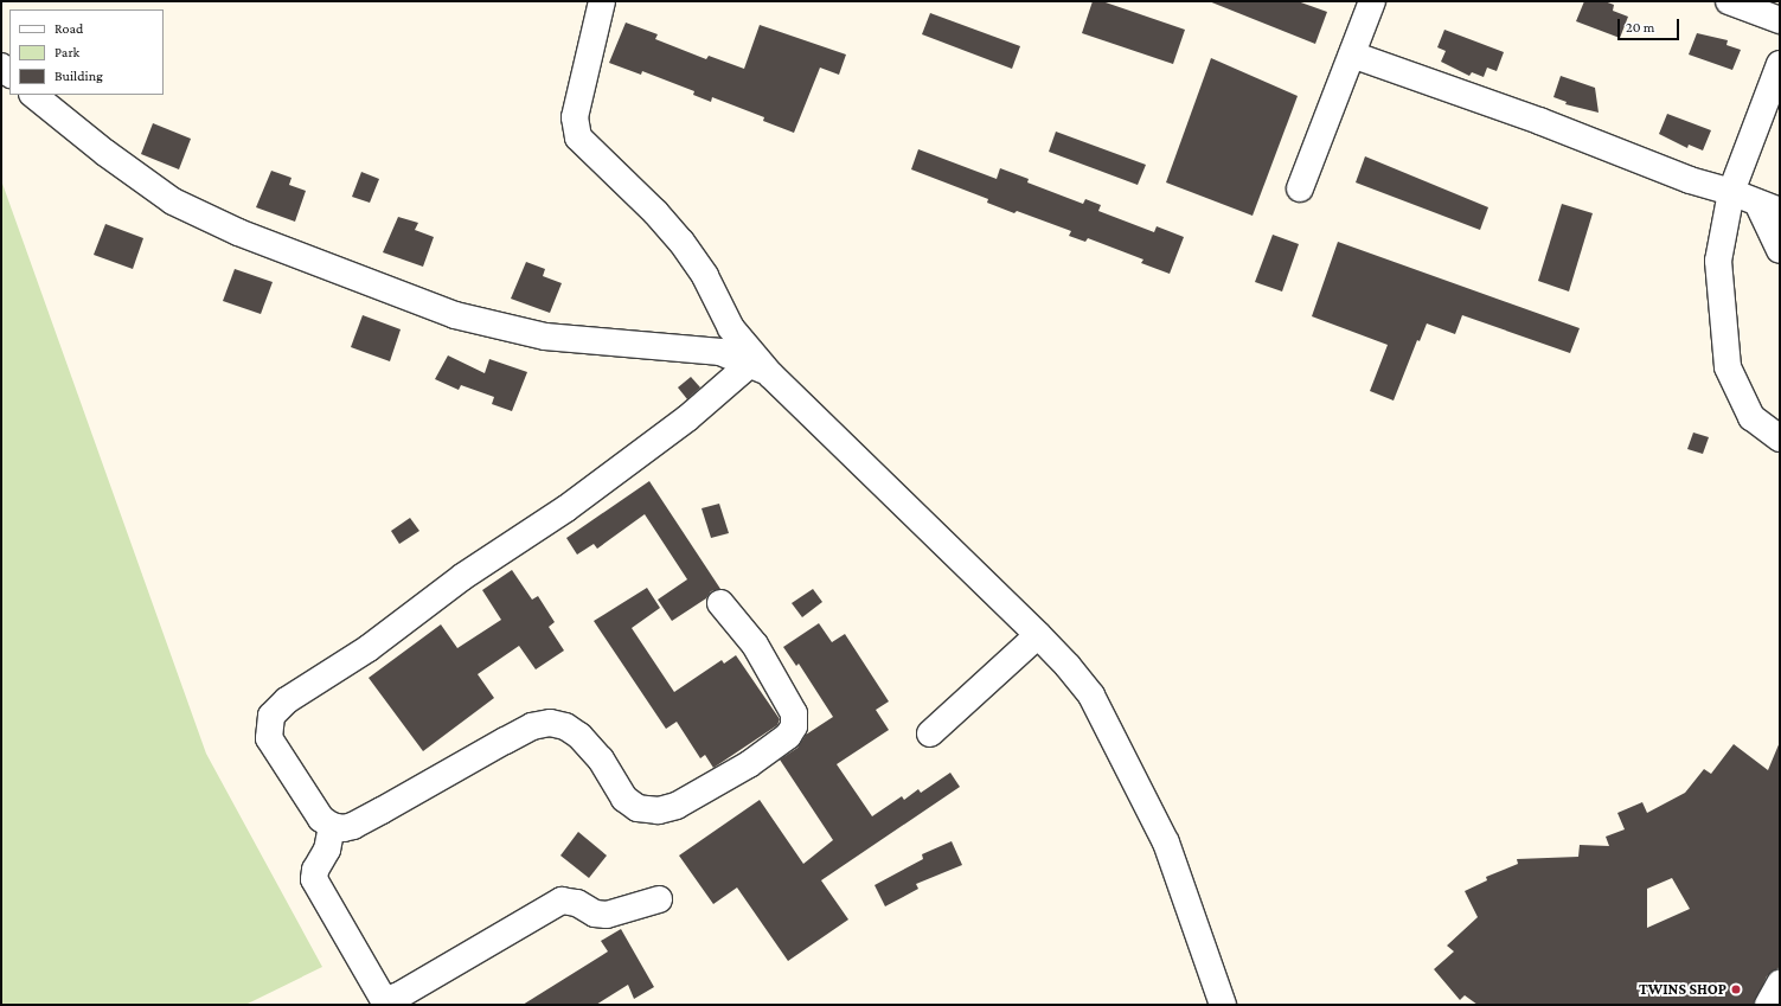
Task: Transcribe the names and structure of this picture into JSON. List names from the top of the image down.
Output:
{
  "places": ["TWINS SHOP"],
  "legend": ["Road", "Park", "Building"],
  "scale_bar": "20 m"
}
